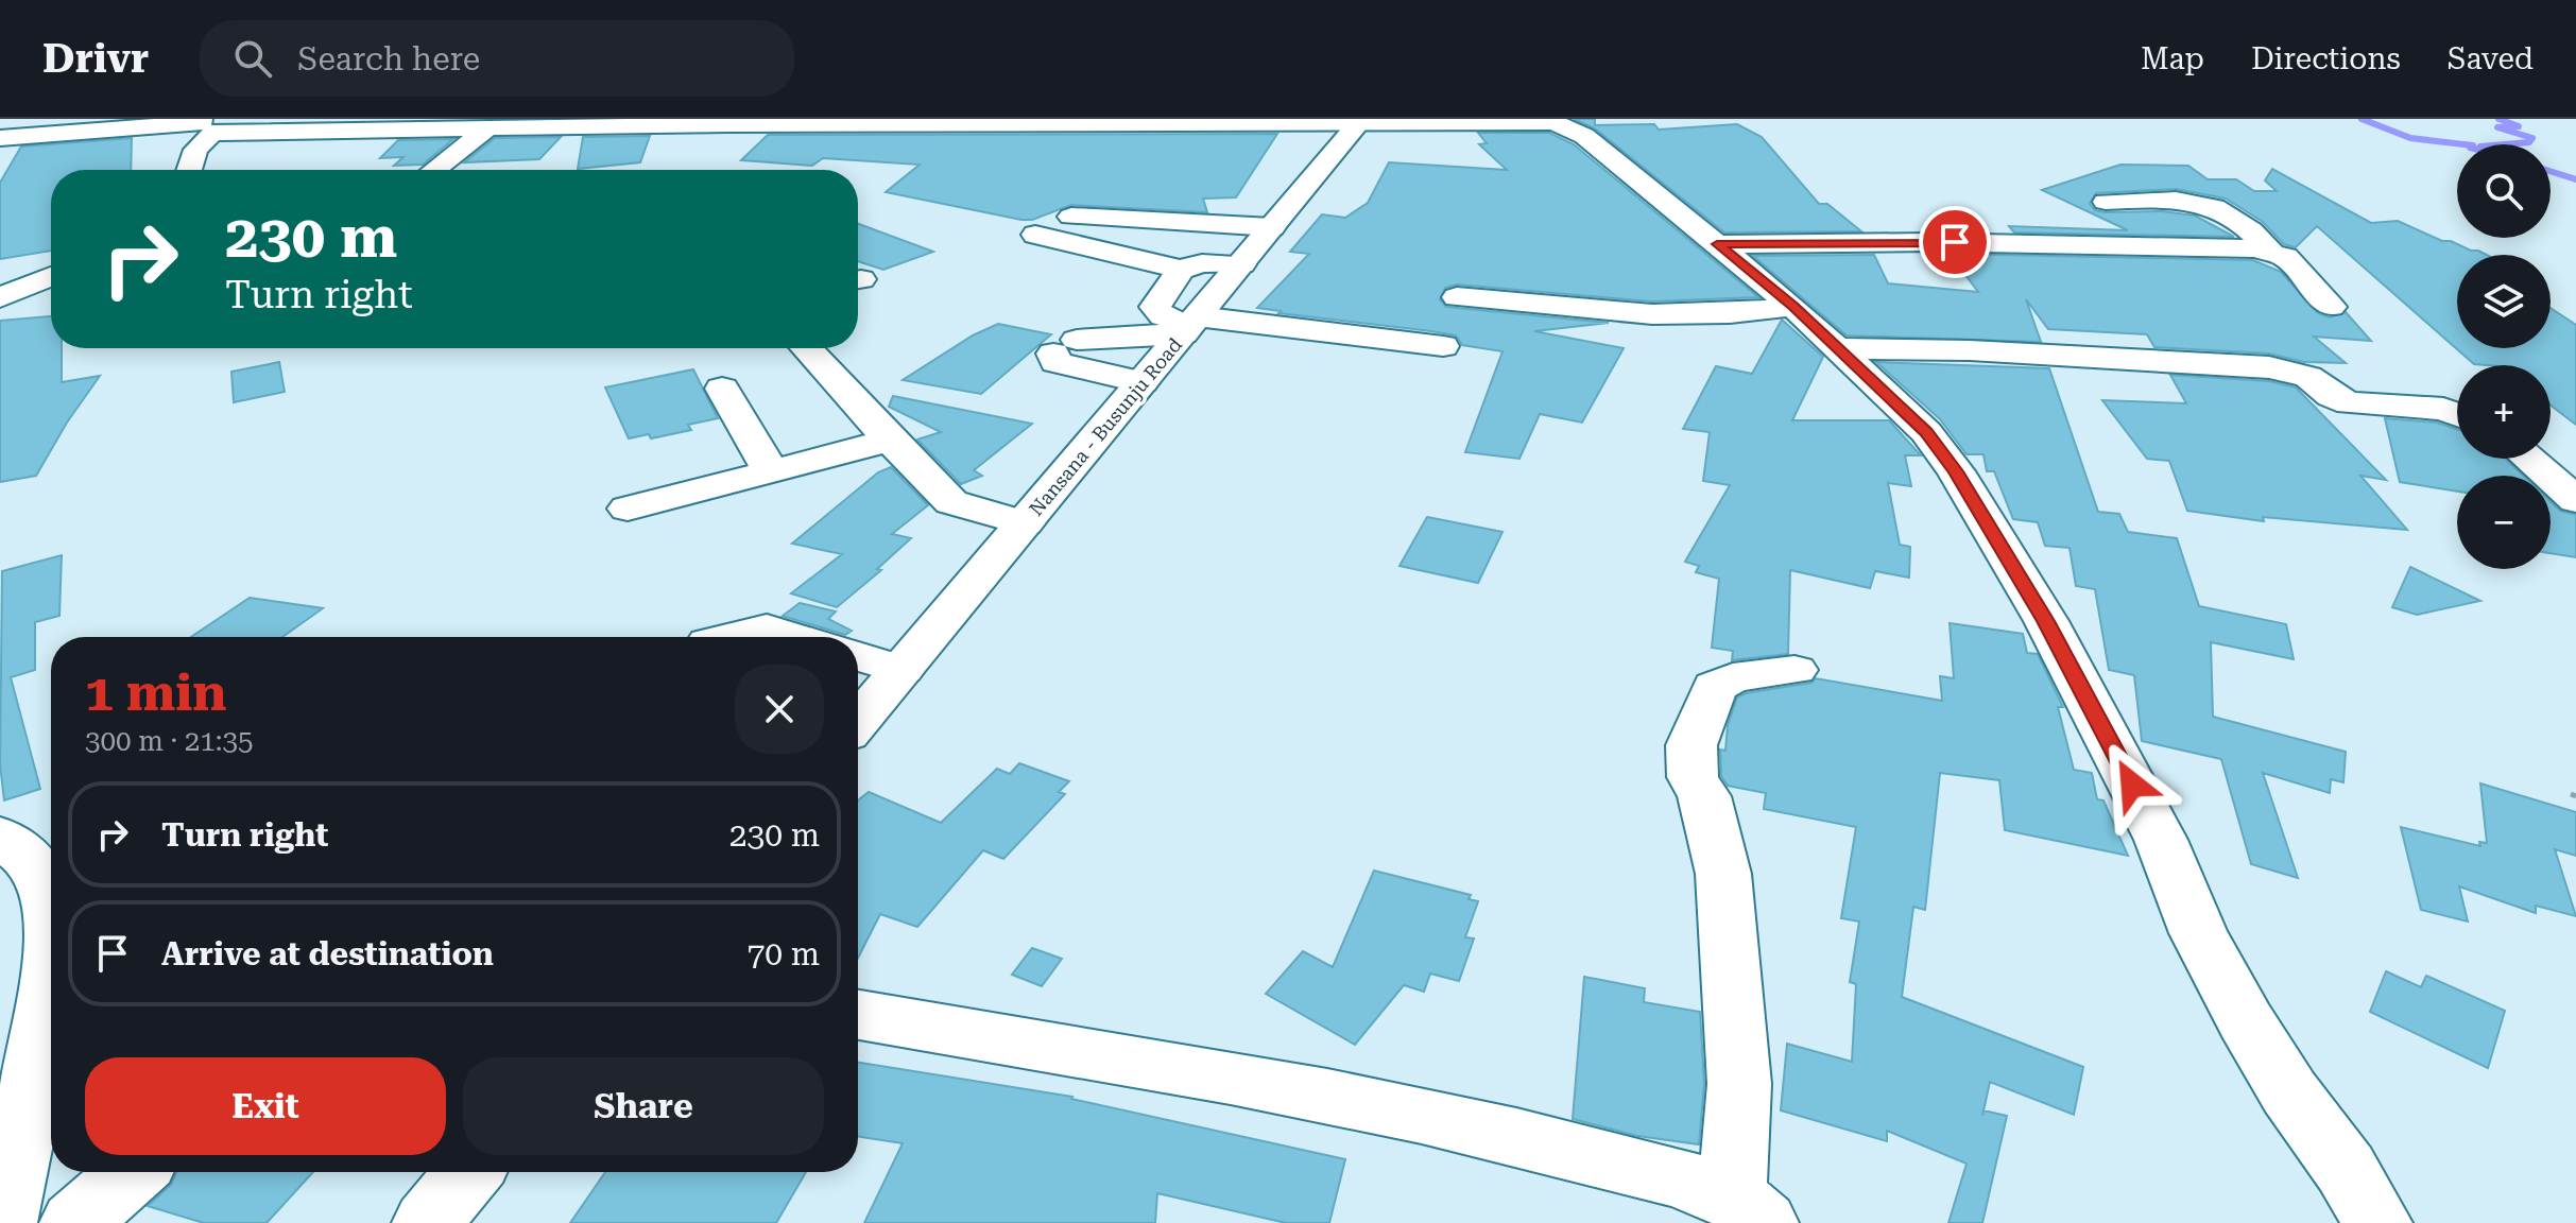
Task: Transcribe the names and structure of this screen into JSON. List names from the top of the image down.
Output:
{
  "streets": {
    "street": ["Nansana - Busunju Road"]
  },
  "page": {
    "header": "Drivr",
    "search": "Search here",
    "nav": ["Map", "Directions", "Saved"],
    "map_buttons": ["+", "−"],
    "turn": ["230 m", "Turn right"],
    "heading": ["1 min", "300 m · 21:35"],
    "list": [
      {
        "name": "Turn right",
        "value": "230 m"
      },
      {
        "name": "Arrive at destination",
        "value": "70 m"
      }
    ],
    "buttons": ["Exit", "Share"]
  }
}
